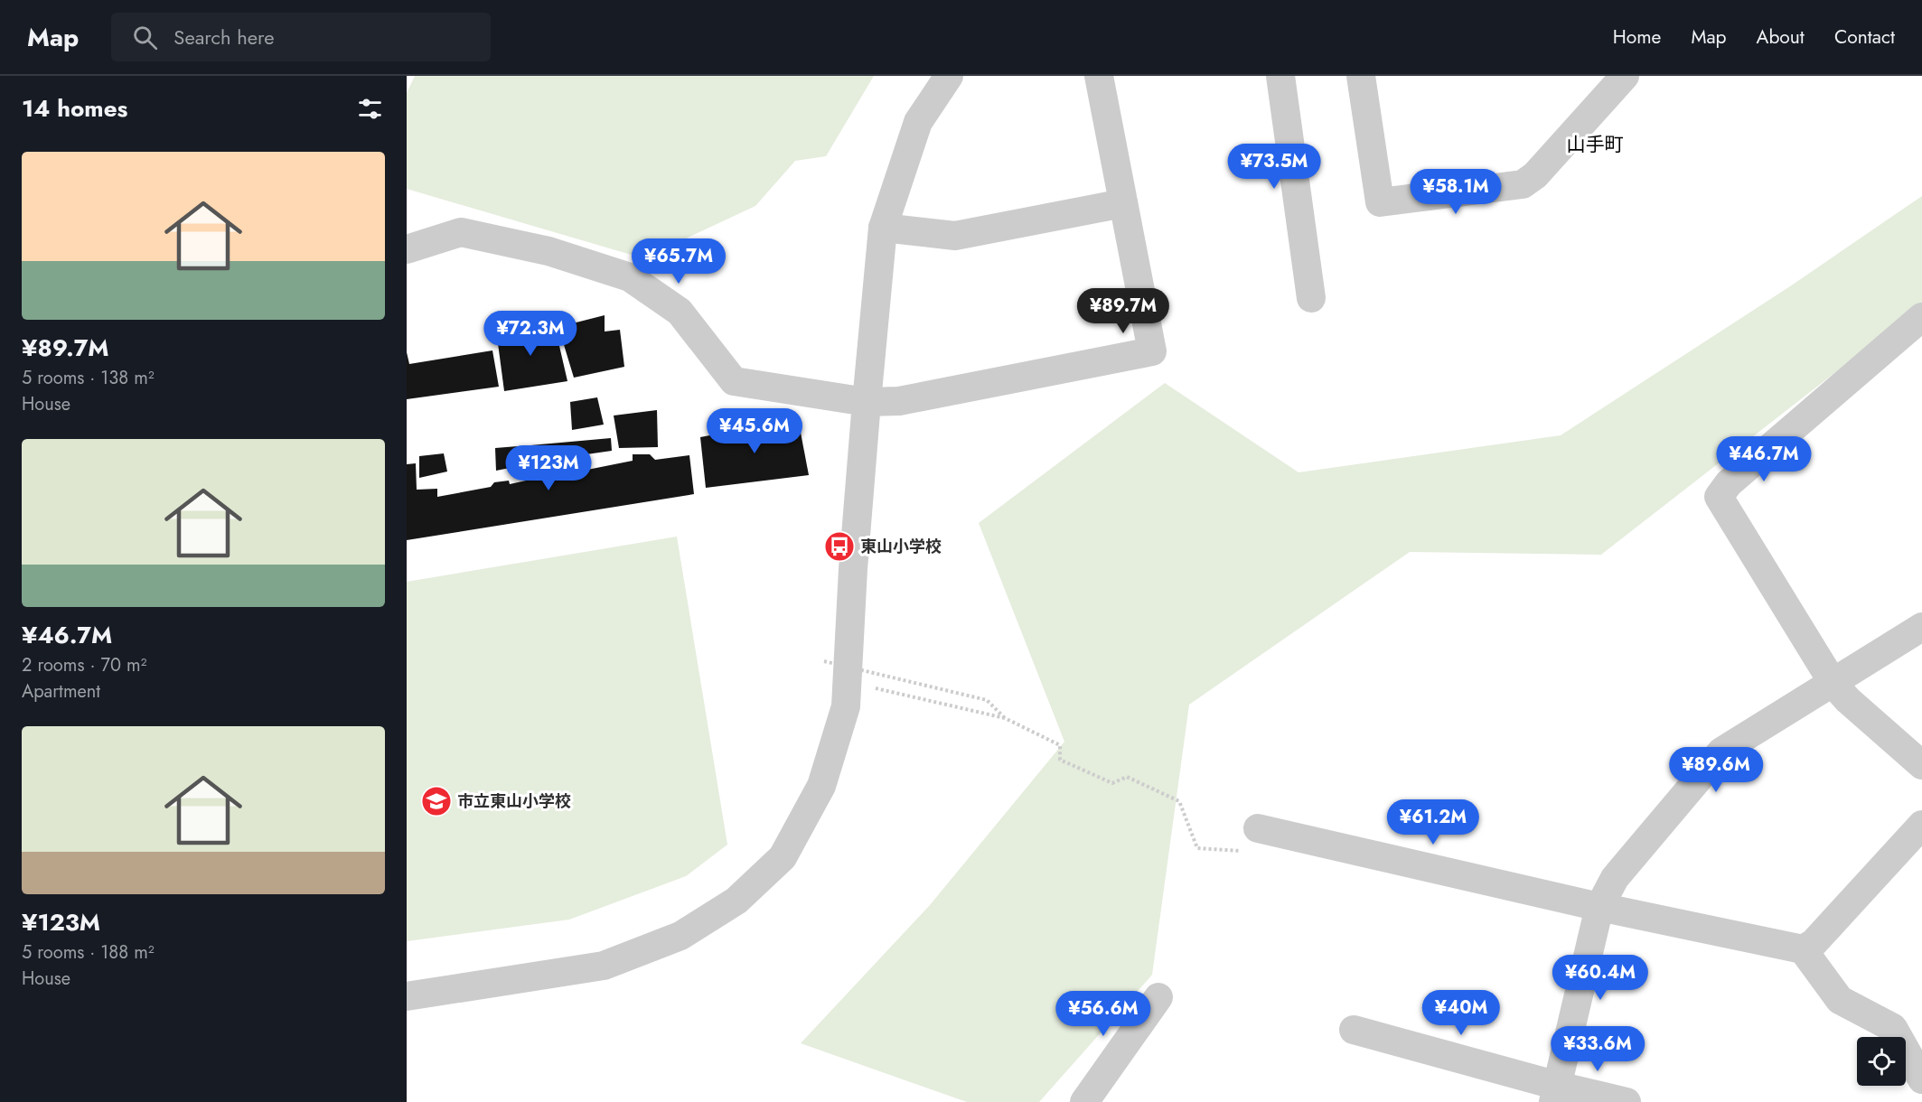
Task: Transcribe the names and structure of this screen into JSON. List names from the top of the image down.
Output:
{
  "districts": ["山手町"],
  "places": {
    "bus stop": ["東山小学校"],
    "school or university": ["市立東山小学校"]
  },
  "page": {
    "header": "Map",
    "search": "Search here",
    "nav": [
      "Home",
      "Map",
      "About",
      "Contact"
    ],
    "heading": "14 homes",
    "list": [
      {
        "name": "¥89.7M",
        "note": "5 rooms · 138 m² · House"
      },
      {
        "name": "¥46.7M",
        "note": "2 rooms · 70 m² · Apartment"
      },
      {
        "name": "¥123M",
        "note": "5 rooms · 188 m² · House"
      }
    ],
    "price": [
      "¥73.5M",
      "¥58.1M",
      "¥65.7M",
      "¥89.7M",
      "¥72.3M",
      "¥45.6M",
      "¥46.7M",
      "¥123M",
      "¥89.6M",
      "¥61.2M",
      "¥60.4M",
      "¥40M",
      "¥56.6M",
      "¥33.6M"
    ]
  }
}
